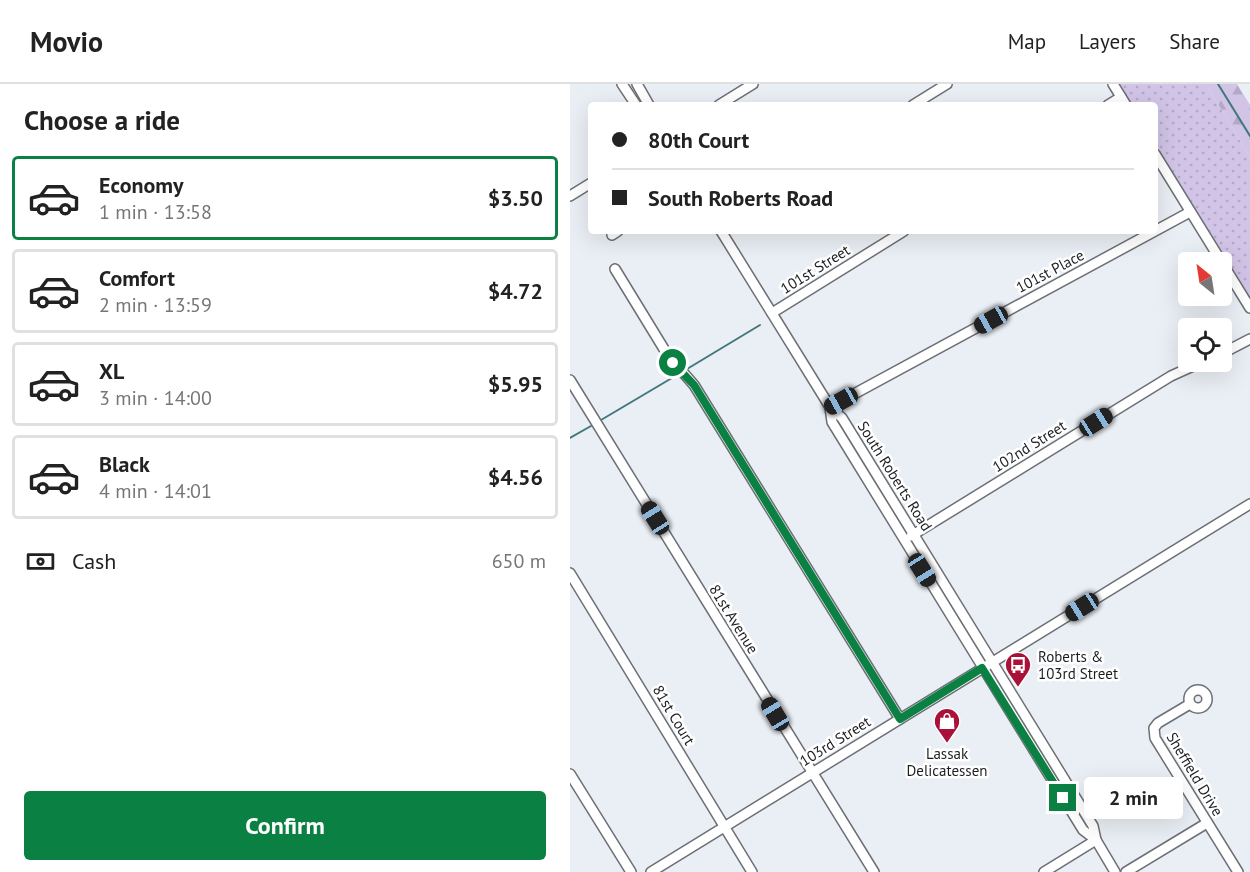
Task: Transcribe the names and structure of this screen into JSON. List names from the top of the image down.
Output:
{
  "streets": {
    "street": [
      "101st Street",
      "101st Place",
      "102nd Street",
      "South Roberts Road",
      "81st Avenue",
      "81st Court",
      "103rd Street",
      "Sheffield Drive"
    ]
  },
  "crossings": [
    ["101st Street", "South Roberts Road"],
    ["101st Place", "South Roberts Road"],
    ["102nd Street", "South Roberts Road"],
    ["South Roberts Road", "103rd Street"],
    ["81st Avenue", "103rd Street"],
    ["81st Court", "103rd Street"]
  ],
  "places": {
    "bus stop": ["Roberts & 103rd Street"],
    "shop": ["Lassak Delicatessen"]
  },
  "north": "top left",
  "page": {
    "header": "Movio",
    "nav": ["Map", "Layers", "Share"],
    "heading": "Choose a ride",
    "banner": ["80th Court", "South Roberts Road"],
    "list": [
      {
        "name": "Economy",
        "note": "1 min · 13:58",
        "value": "$3.50"
      },
      {
        "name": "Comfort",
        "note": "2 min · 13:59",
        "value": "$4.72"
      },
      {
        "name": "XL",
        "note": "3 min · 14:00",
        "value": "$5.95"
      },
      {
        "name": "Black",
        "note": "4 min · 14:01",
        "value": "$4.56"
      }
    ],
    "pay": ["Cash", "650 m"],
    "bubble": "2 min",
    "buttons": "Confirm"
  }
}
